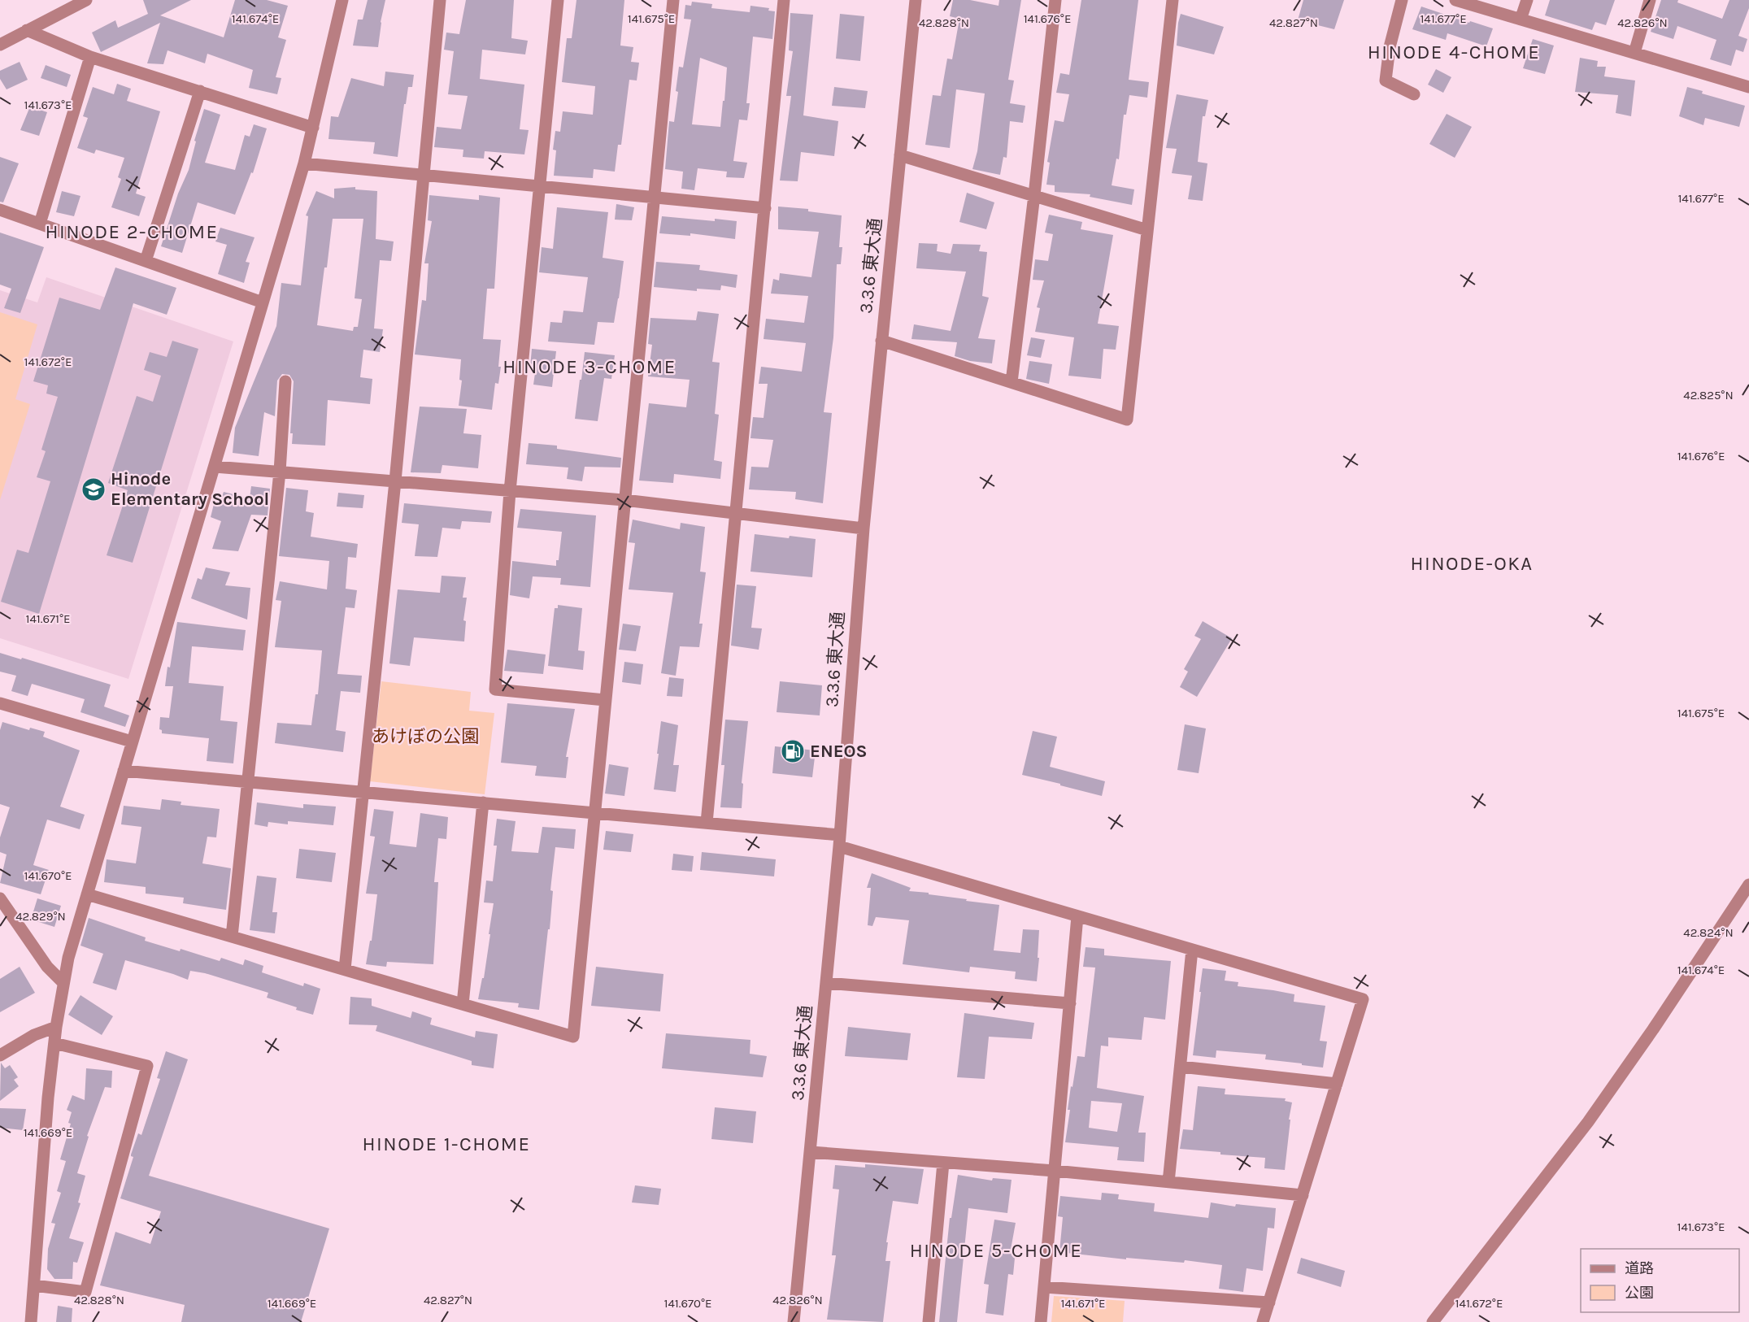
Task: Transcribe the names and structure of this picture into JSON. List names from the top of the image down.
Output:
{
  "streets": {
    "street": ["3.3.6 東大通"]
  },
  "districts": [
    "HINODE 4-CHOME",
    "HINODE 2-CHOME",
    "HINODE 3-CHOME",
    "HINODE-OKA",
    "HINODE 1-CHOME",
    "HINODE 5-CHOME"
  ],
  "parks": ["あけぼの公園"],
  "places": {
    "school or university": ["Hinode Elementary School"],
    "fuel station": ["ENEOS"]
  },
  "legend": ["道路", "公園"],
  "coordinates": [
    "141.674°E",
    "141.675°E",
    "141.676°E",
    "141.677°E",
    "42.828°N",
    "42.827°N",
    "42.826°N",
    "141.673°E",
    "141.672°E",
    "42.825°N",
    "141.671°E",
    "141.670°E",
    "42.829°N",
    "42.824°N",
    "141.669°E"
  ]
}
